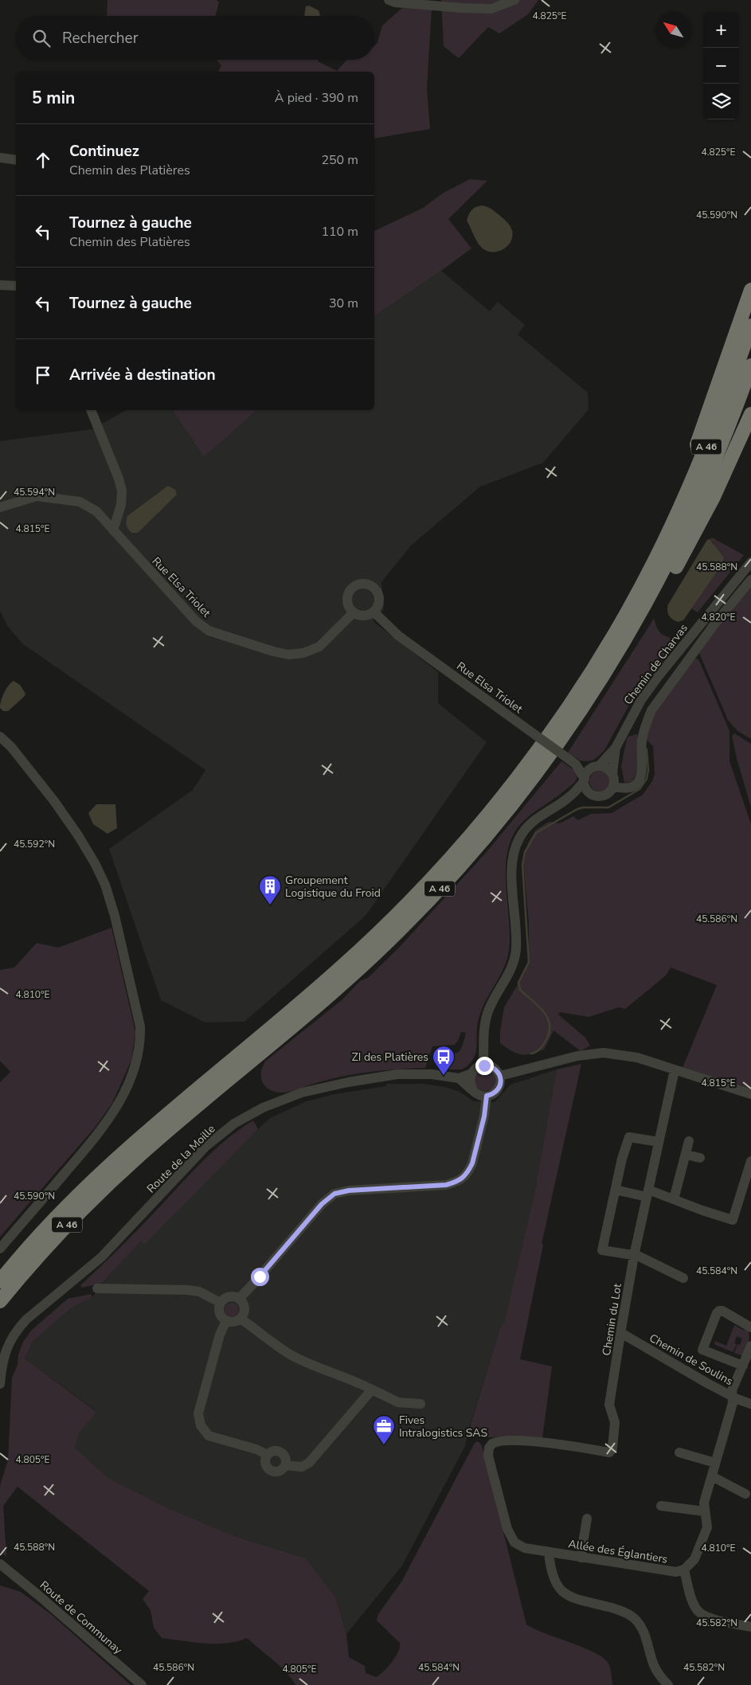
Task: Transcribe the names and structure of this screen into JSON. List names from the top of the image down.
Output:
{
  "streets": {
    "highway": ["A 46"],
    "street": [
      "Rue Elsa Triolet",
      "Chemin de Charvas",
      "Route de la Moille",
      "Chemin du Lot",
      "Chemin de Soulins",
      "Allée des Églantiers",
      "Route de Communay"
    ]
  },
  "crossings": [
    ["Rue Elsa Triolet", "Chemin de Charvas"],
    ["Chemin du Lot", "Chemin de Soulins"],
    ["Chemin du Lot", "Allée des Églantiers"]
  ],
  "places": {
    "building": ["Groupement Logistique du Froid"],
    "bus stop": ["ZI des Platières"],
    "office": ["Fives Intralogistics SAS"]
  },
  "north": "top left",
  "page": {
    "map_buttons": ["+", "−"],
    "search": "Rechercher",
    "heading": ["5 min", "À pied · 390 m"],
    "list": [
      ["Continuez", "Chemin des Platières", "250 m"],
      ["Tournez à gauche", "Chemin des Platières", "110 m"],
      ["Tournez à gauche", "30 m"],
      "Arrivée à destination"
    ]
  },
  "coordinates": [
    "4.825°E",
    "45.590°N",
    "45.594°N",
    "4.815°E",
    "45.588°N",
    "4.820°E",
    "45.592°N",
    "45.586°N",
    "4.810°E",
    "45.584°N",
    "4.805°E",
    "45.582°N"
  ]
}
